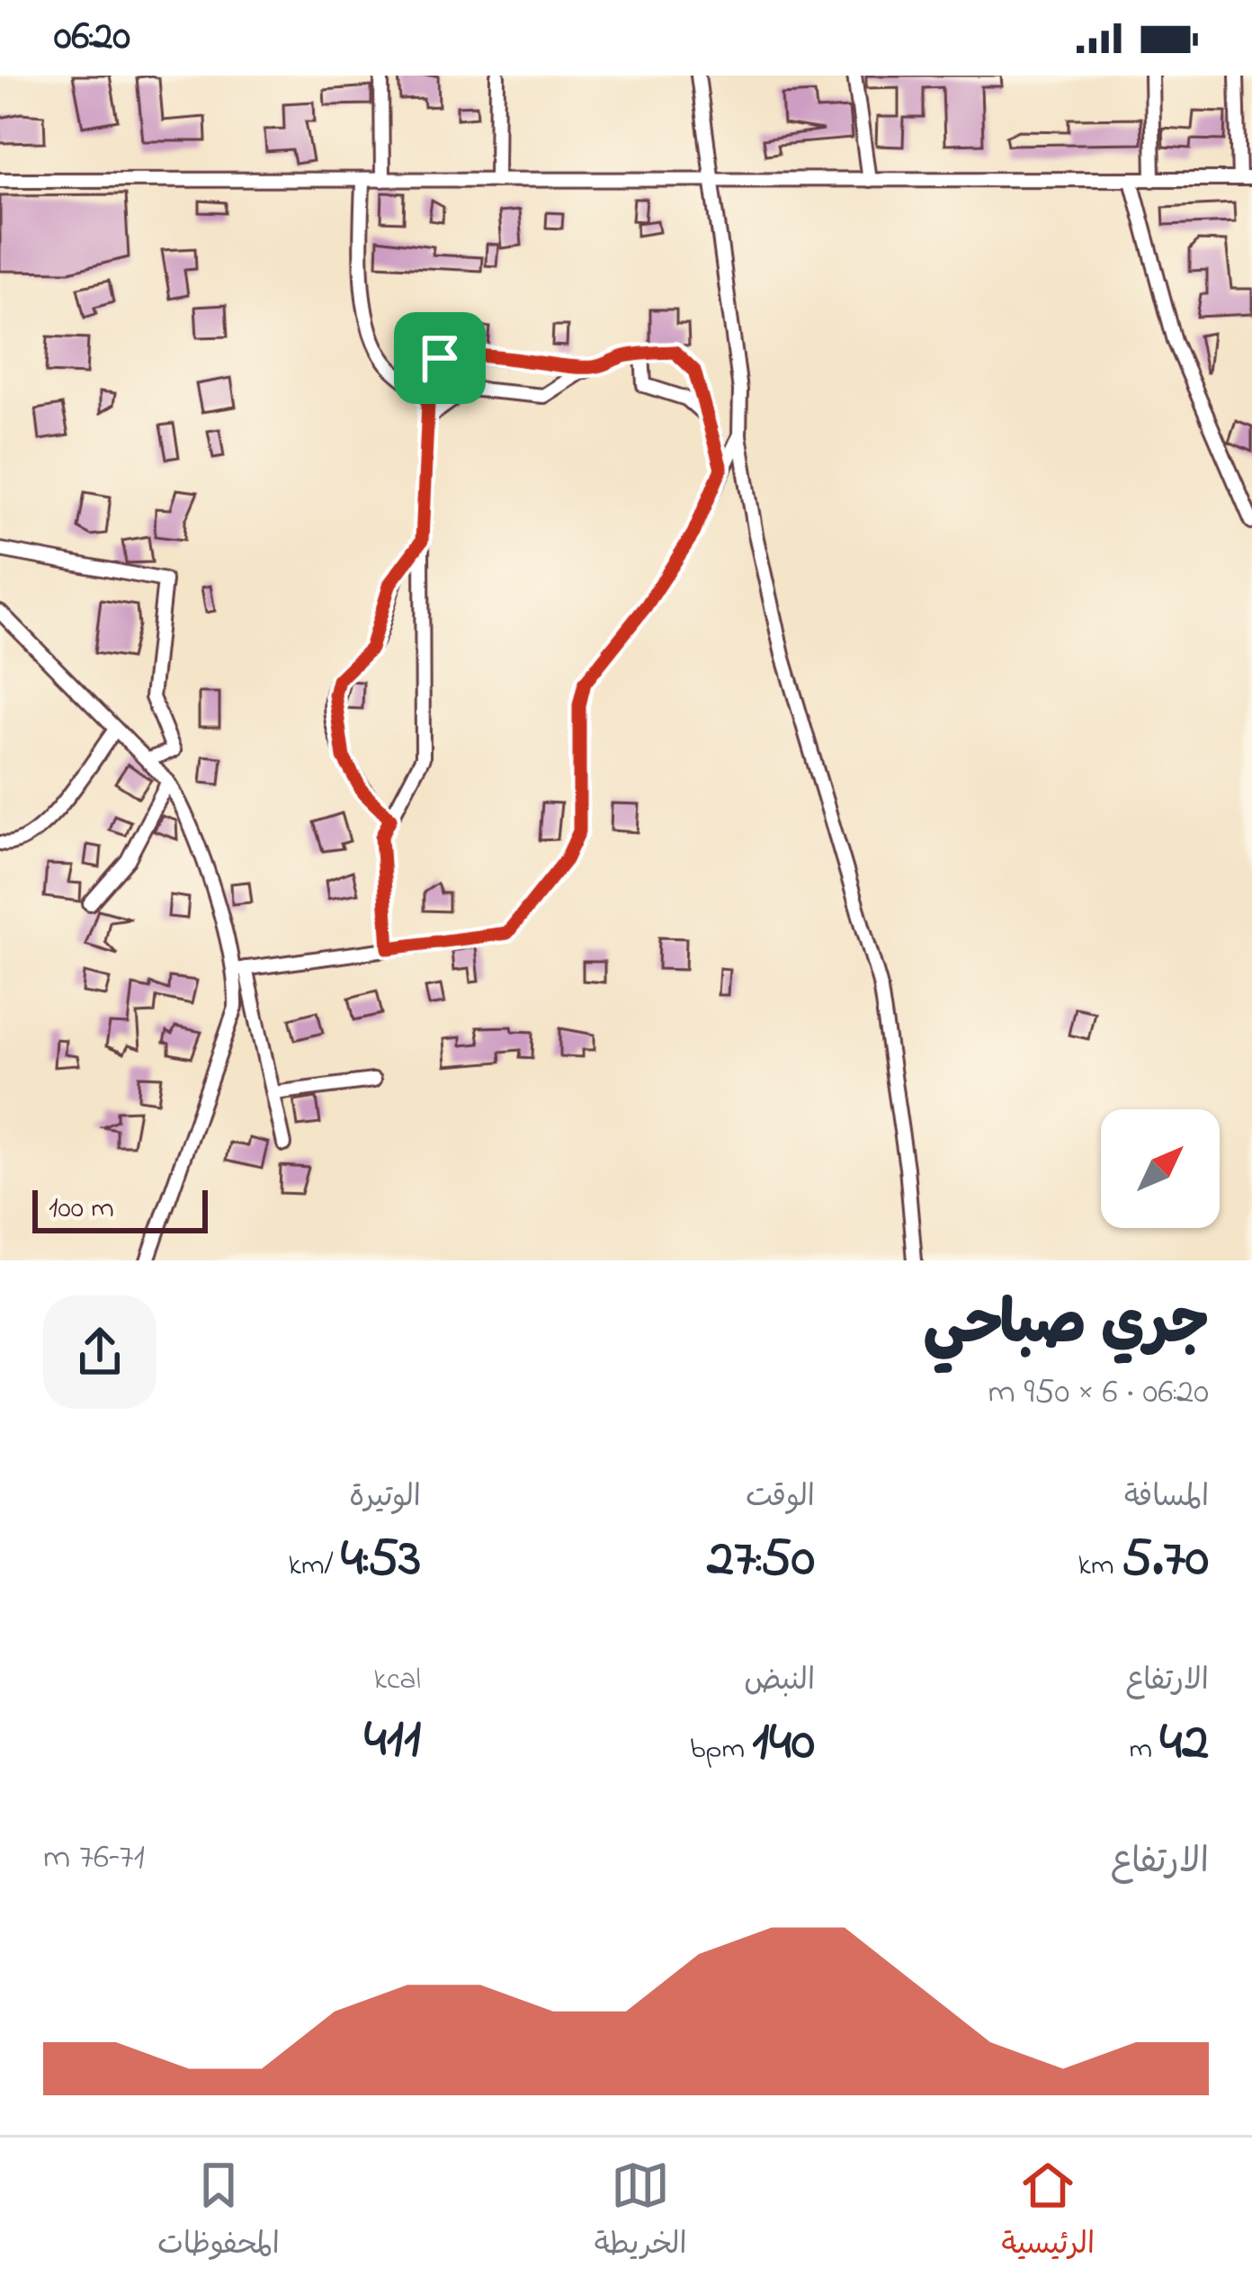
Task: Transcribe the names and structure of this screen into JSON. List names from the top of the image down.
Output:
{
  "scale_bar": "100 m",
  "north": "top right",
  "page": {
    "status": "06:20",
    "scale": "100 m",
    "heading": ["جري صباحي", "06:20 · 6 × 950 m"],
    "stats": [
      ["المسافة", "5.70 km"],
      ["الوقت", "27:50"],
      ["الوتيرة", "4:53 /km"],
      ["الارتفاع", "42 m"],
      ["النبض", "140 bpm"],
      ["kcal", "411"]
    ],
    "chart": ["الارتفاع", "71–76 m"],
    "tabs": ["الرئيسية", "الخريطة", "المحفوظات"]
  }
}
